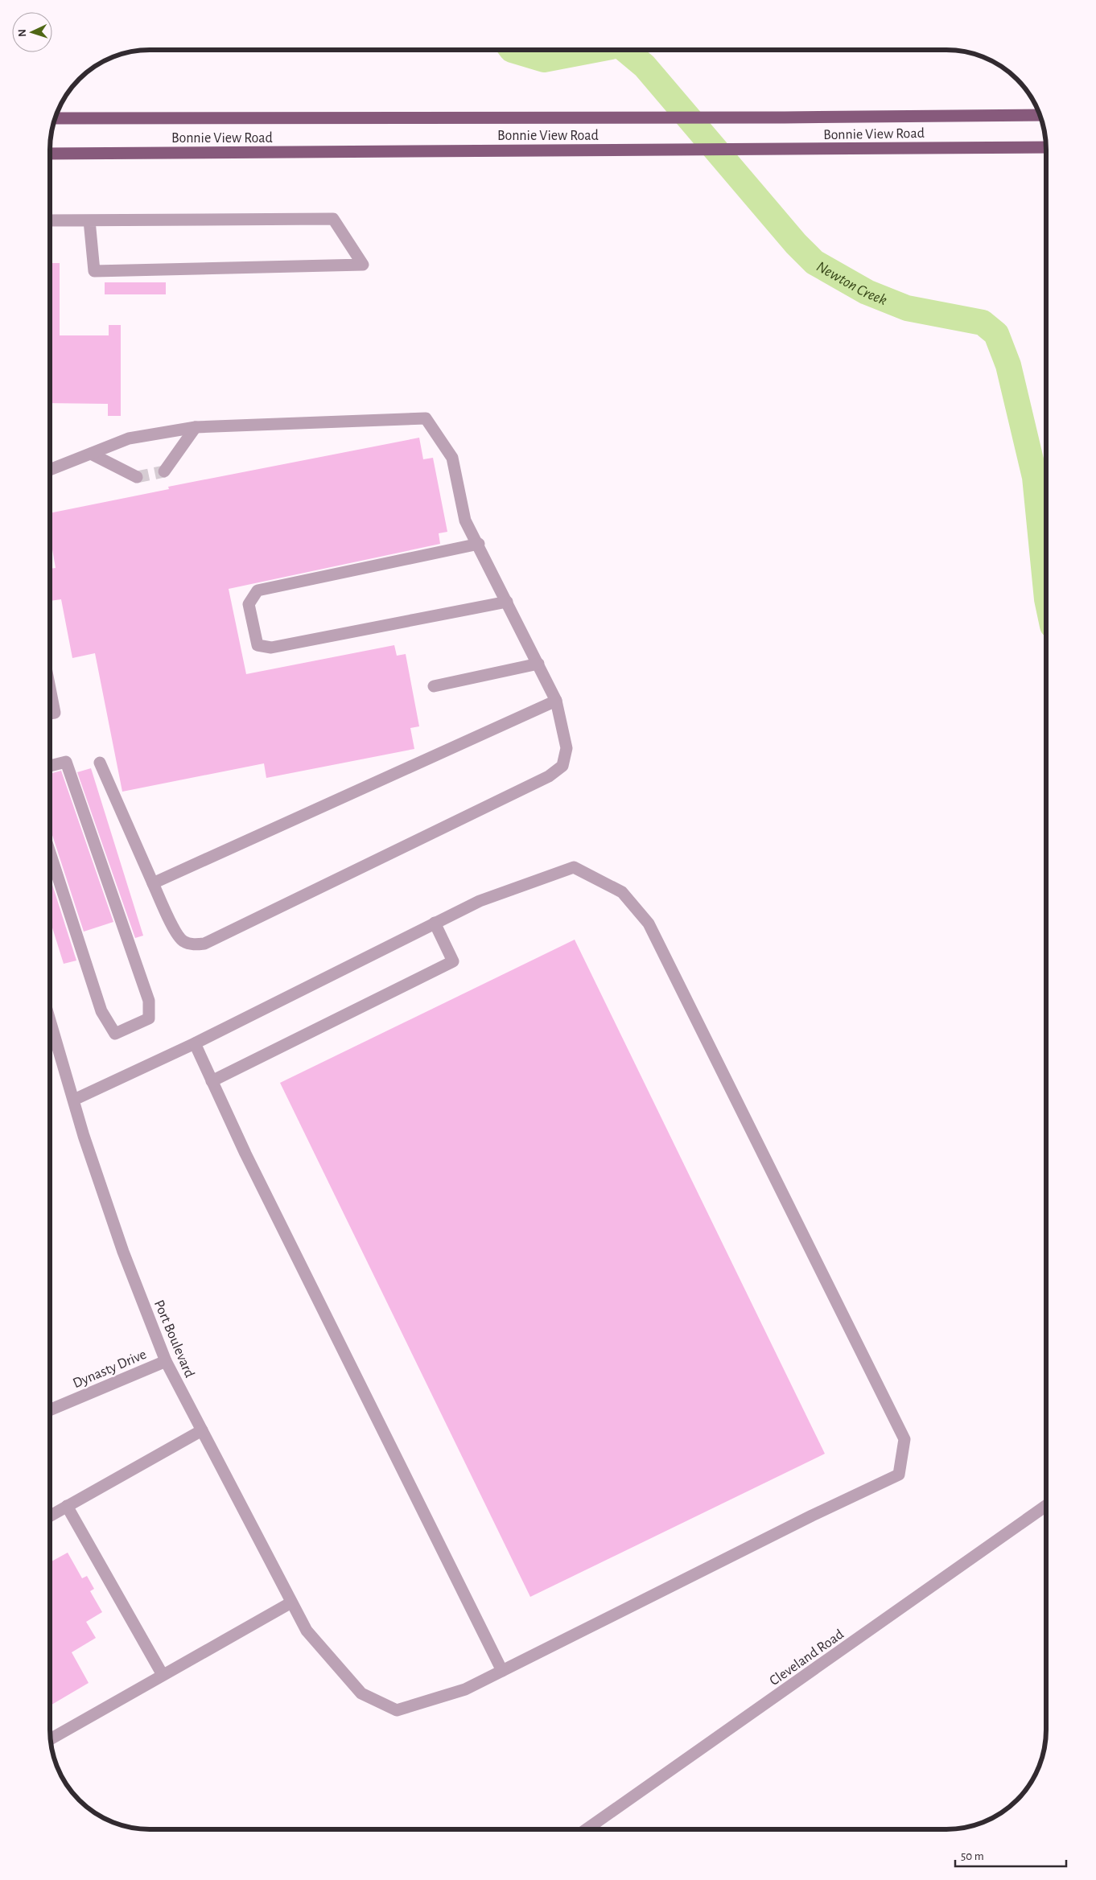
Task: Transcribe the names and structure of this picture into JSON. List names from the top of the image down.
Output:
{
  "streets": {
    "main road": ["Bonnie View Road"],
    "street": ["Port Boulevard", "Dynasty Drive", "Cleveland Road"]
  },
  "crossings": [
    ["Port Boulevard", "Dynasty Drive"]
  ],
  "water": ["Newton Creek"],
  "scale_bar": "50 m",
  "north": "left"
}
